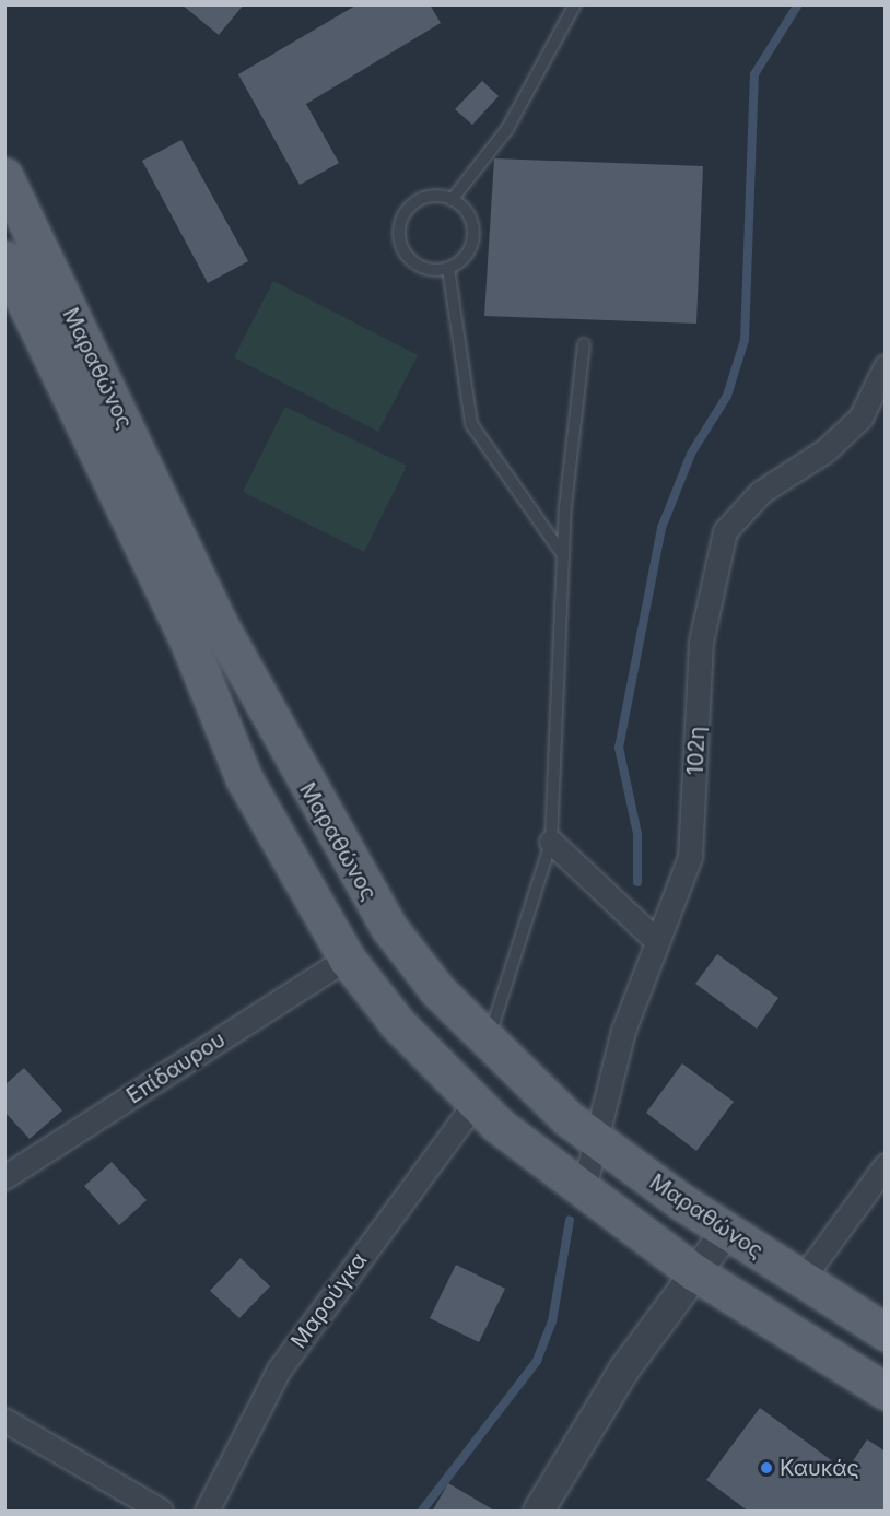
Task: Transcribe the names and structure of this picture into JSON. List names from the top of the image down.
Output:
{
  "streets": {
    "main road": ["Μαραθώνος"],
    "street": ["102η", "Επίδαυρου", "Μαρούγκα"]
  },
  "crossings": [
    ["Μαραθώνος", "102η"],
    ["Μαραθώνος", "Επίδαυρου"],
    ["Μαραθώνος", "Μαρούγκα"]
  ],
  "places": ["Καυκάς"]
}
